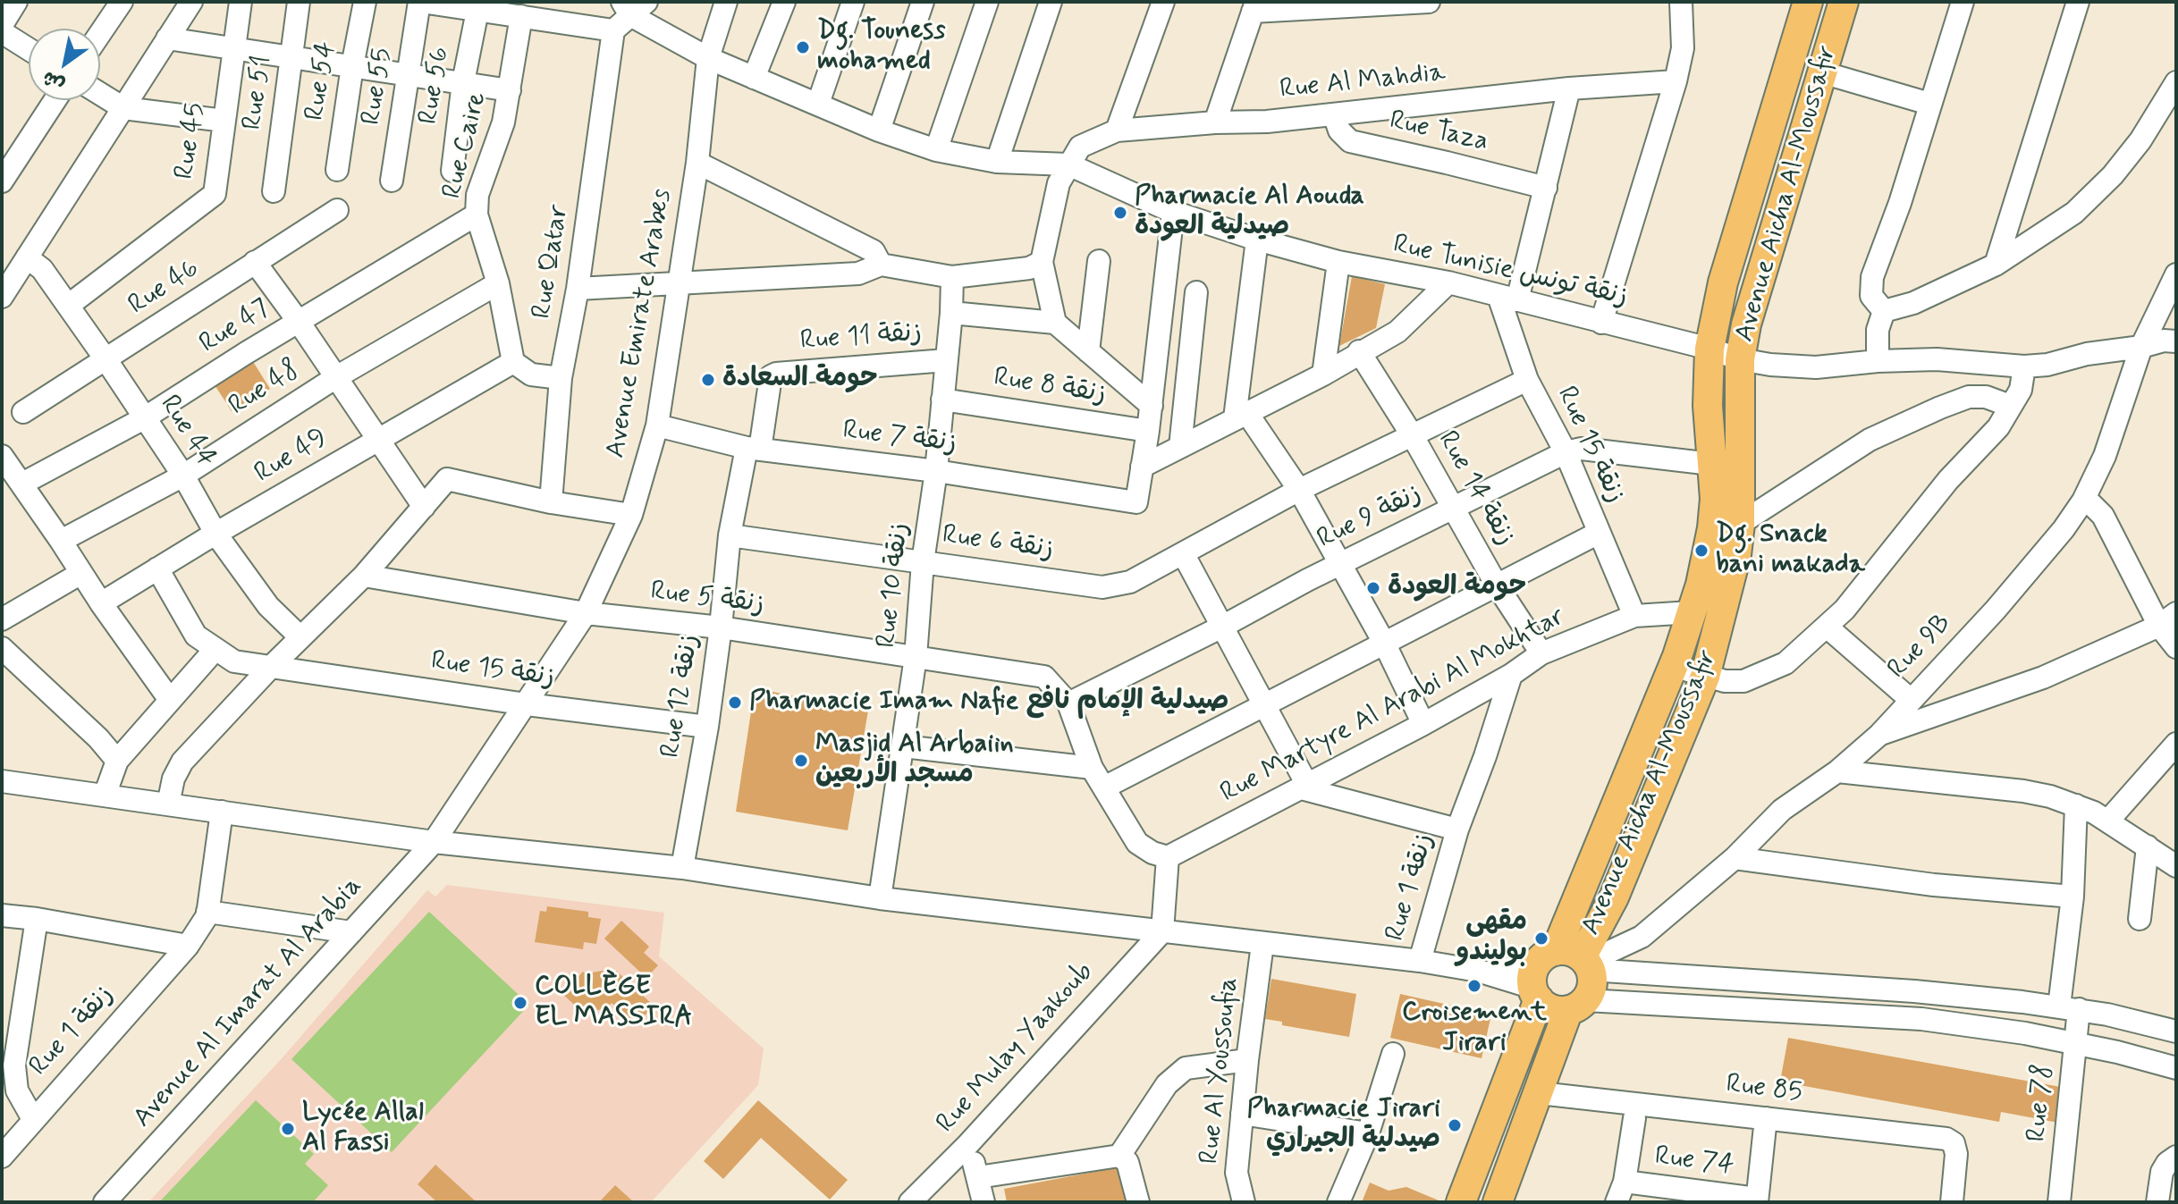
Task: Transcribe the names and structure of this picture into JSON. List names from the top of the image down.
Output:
{
  "streets": {
    "main road": ["Avenue Aicha Al-Moussafir"],
    "street": [
      "Rue 54",
      "Rue Al Mahdia",
      "Rue 56",
      "Rue 55",
      "Rue 51",
      "Rue Taza",
      "Rue 45",
      "Rue Caire",
      "Rue Qatar",
      "Rue Tunisie زنقة تونس",
      "Rue 46",
      "Avenue Emirate Arabes",
      "Rue 47",
      "Rue 11 زنقة",
      "Rue 8 زنقة",
      "Rue 48",
      "Rue 44",
      "Rue 7 زنقة",
      "Rue 15 زنقة",
      "Rue 49",
      "Rue 14 زنقة",
      "Rue 9 زنقة",
      "Rue 6 زنقة",
      "Rue 10 زنقة",
      "Rue 5 زنقة",
      "Rue 9B",
      "Rue 12 زنقة",
      "Rue Martyre Al Arabi Al Mokhtar",
      "Rue 1 زنقة",
      "Avenue Al Imarat Al Arabia",
      "Rue Mulay Yaakoub",
      "Rue Al Youssoufia",
      "Rue 85",
      "Rue 78",
      "Rue 74"
    ]
  },
  "crossings": [
    ["Rue Al Mahdia", "Rue Taza"],
    ["Rue Al Mahdia", "Rue Tunisie زنقة تونس"],
    ["Rue 45", "Rue 44"],
    ["Rue Caire", "Rue 47"],
    ["Rue Caire", "Rue 48"],
    ["Rue Caire", "Rue 49"],
    ["Avenue Aicha Al-Moussafir", "Rue Tunisie زنقة تونس"],
    ["Avenue Aicha Al-Moussafir", "Rue 9 زنقة"],
    ["Avenue Aicha Al-Moussafir", "Rue 9B"],
    ["Avenue Aicha Al-Moussafir", "Rue Martyre Al Arabi Al Mokhtar"],
    ["Rue Tunisie زنقة تونس", "Avenue Emirate Arabes"],
    ["Rue Tunisie زنقة تونس", "Rue 15 زنقة"],
    ["Rue Tunisie زنقة تونس", "Rue 9B"],
    ["Rue 46", "Rue 44"],
    ["Avenue Emirate Arabes", "Rue 7 زنقة"],
    ["Avenue Emirate Arabes", "Rue 15 زنقة"],
    ["Avenue Emirate Arabes", "Rue 5 زنقة"],
    ["Avenue Emirate Arabes", "Avenue Al Imarat Al Arabia"],
    ["Rue 47", "Rue 44"],
    ["Rue 11 زنقة", "Rue 7 زنقة"],
    ["Rue 11 زنقة", "Rue 10 زنقة"],
    ["Rue 11 زنقة", "Rue 12 زنقة"],
    ["Rue 8 زنقة", "Rue 10 زنقة"],
    ["Rue 48", "Rue 44"],
    ["Rue 44", "Rue 49"],
    ["Rue 7 زنقة", "Rue 10 زنقة"],
    ["Rue 7 زنقة", "Rue 12 زنقة"],
    ["Rue 15 زنقة", "Rue 49"],
    ["Rue 15 زنقة", "Rue 9 زنقة"],
    ["Rue 15 زنقة", "Rue 12 زنقة"],
    ["Rue 15 زنقة", "Rue Martyre Al Arabi Al Mokhtar"],
    ["Rue 14 زنقة", "Rue 9 زنقة"],
    ["Rue 14 زنقة", "Rue Martyre Al Arabi Al Mokhtar"],
    ["Rue 9 زنقة", "Rue 5 زنقة"],
    ["Rue 6 زنقة", "Rue 10 زنقة"],
    ["Rue 6 زنقة", "Rue 12 زنقة"],
    ["Rue 10 زنقة", "Rue 5 زنقة"],
    ["Rue 5 زنقة", "Rue 12 زنقة"],
    ["Rue Martyre Al Arabi Al Mokhtar", "Rue 1 زنقة"]
  ],
  "places": [
    "Dg. Touness mohamed",
    "Pharmacie Al Aouda صيدلية العودة",
    "حومة السعادة",
    "Dg. Snack bani makada",
    "حومة العودة",
    "Pharmacie Imam Nafie صيدلية الإمام نافع",
    "Masjid Al Arbaiin مسجد الأربعين",
    "مقهى بوليندو",
    "Croisement Jirari",
    "COLLÈGE EL MASSIRA",
    "Pharmacie Jirari صيدلية الجيراري",
    "Lycée Allal Al Fassi"
  ],
  "north": "bottom left"
}
